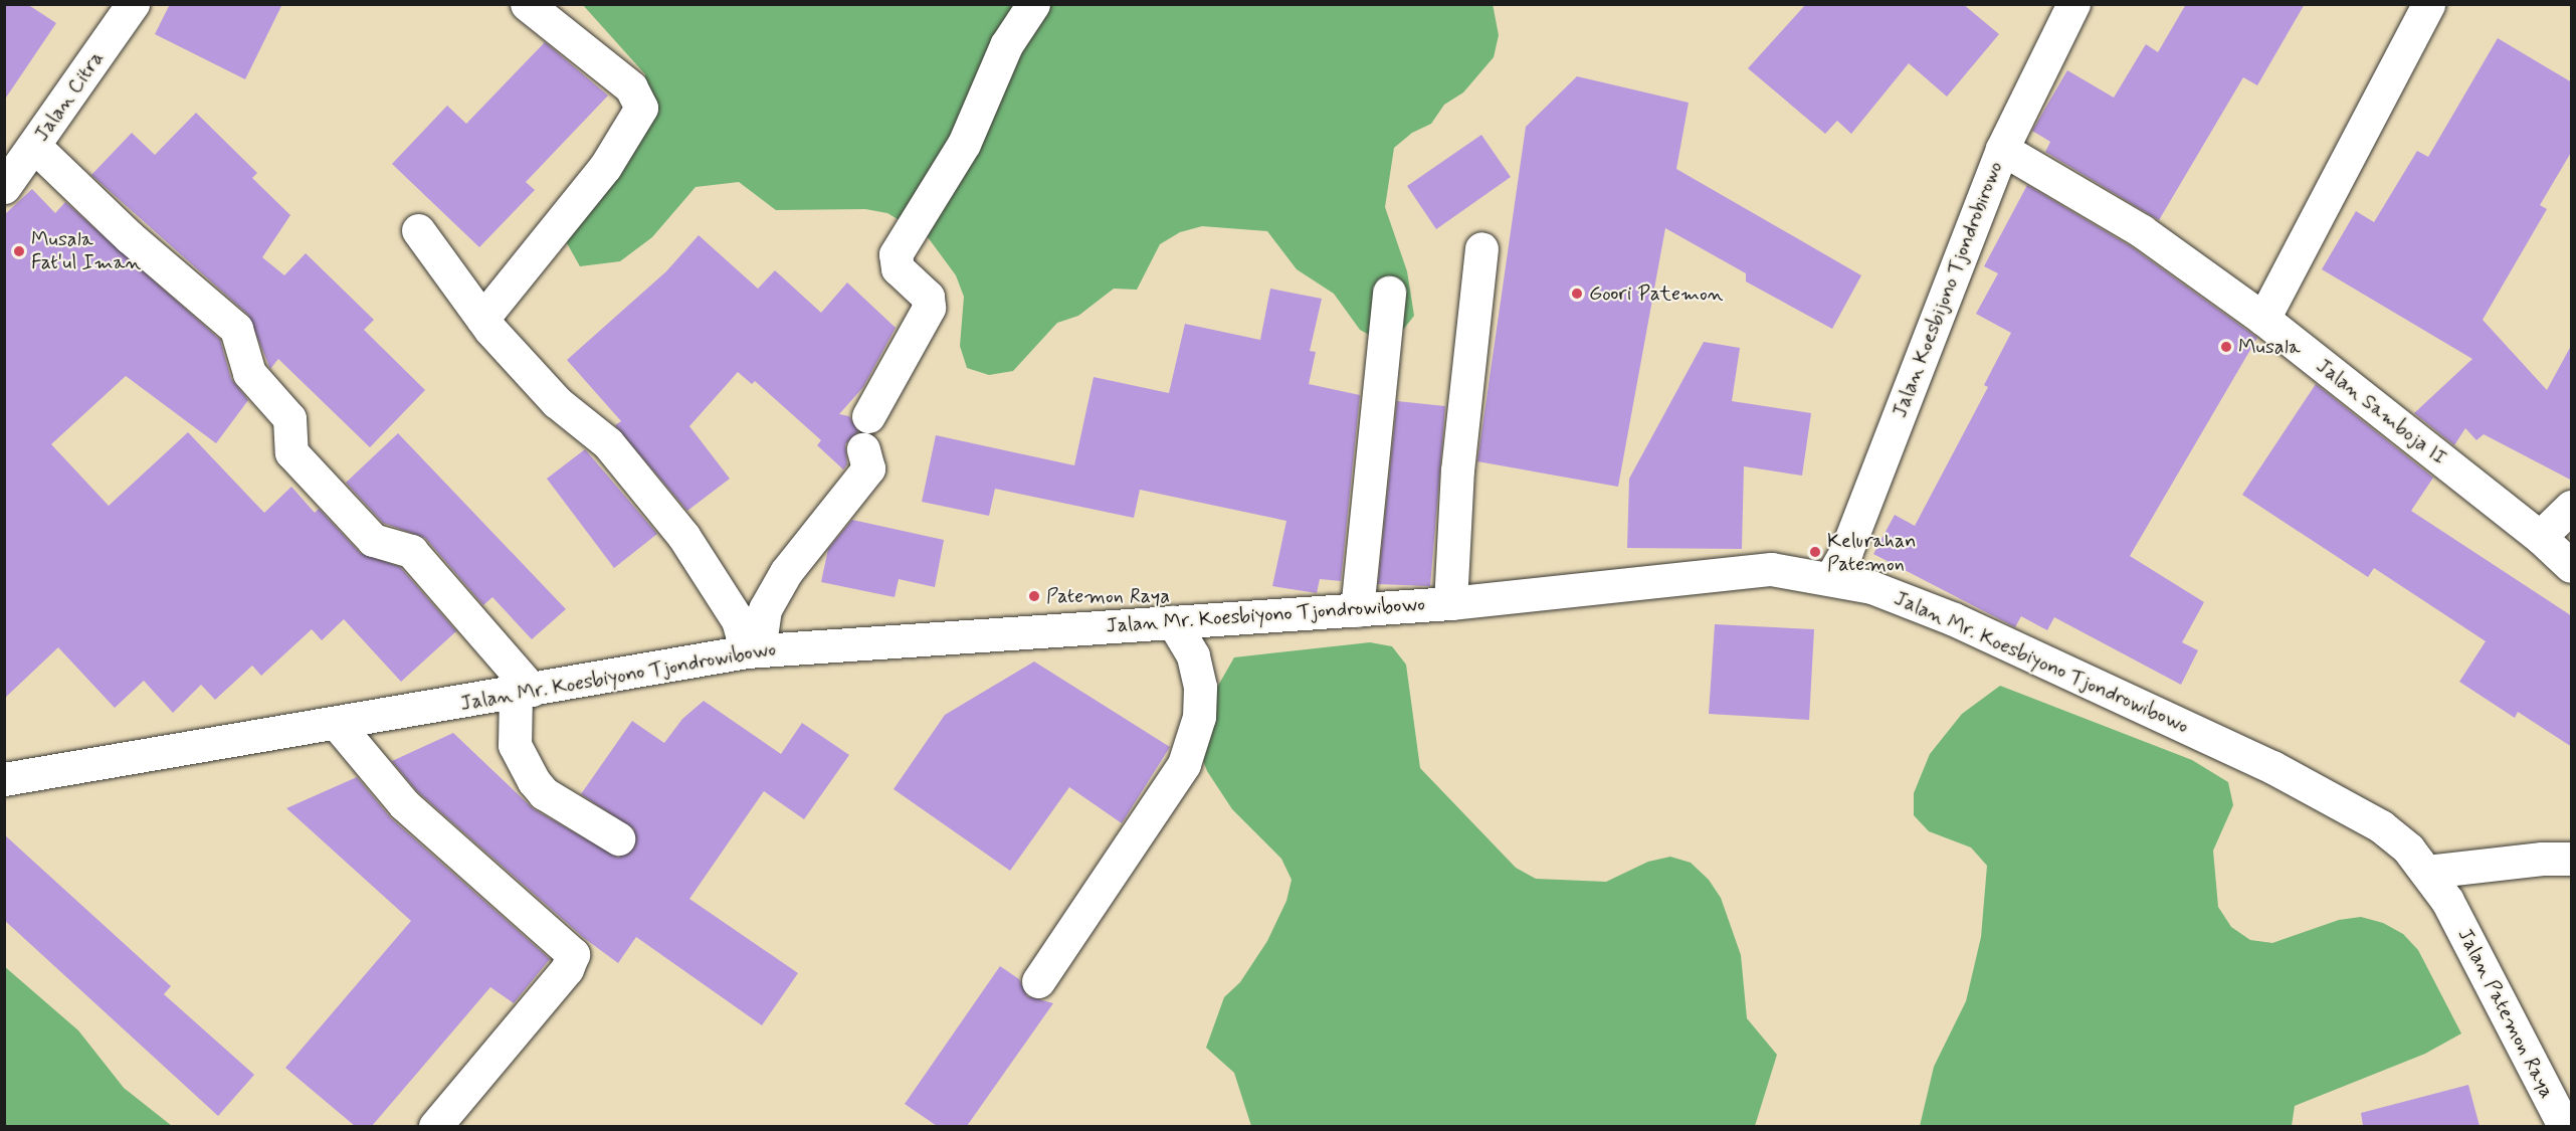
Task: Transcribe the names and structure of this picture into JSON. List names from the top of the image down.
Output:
{
  "streets": {
    "street": [
      "Jalan Citra",
      "Jalan Koesbijono Tjondrobirowo",
      "Jalan Samboja II",
      "Jalan Mr. Koesbiyono Tjondrowibowo",
      "Jalan Patemon Raya"
    ]
  },
  "crossings": [
    ["Jalan Koesbijono Tjondrobirowo", "Jalan Samboja II"],
    ["Jalan Koesbijono Tjondrobirowo", "Jalan Mr. Koesbiyono Tjondrowibowo"],
    ["Jalan Mr. Koesbiyono Tjondrowibowo", "Jalan Patemon Raya"]
  ],
  "places": [
    "Musala Fat'ul Iman",
    "Goori Patemon",
    "Musala",
    "Kelurahan Patemon",
    "Patemon Raya"
  ]
}
